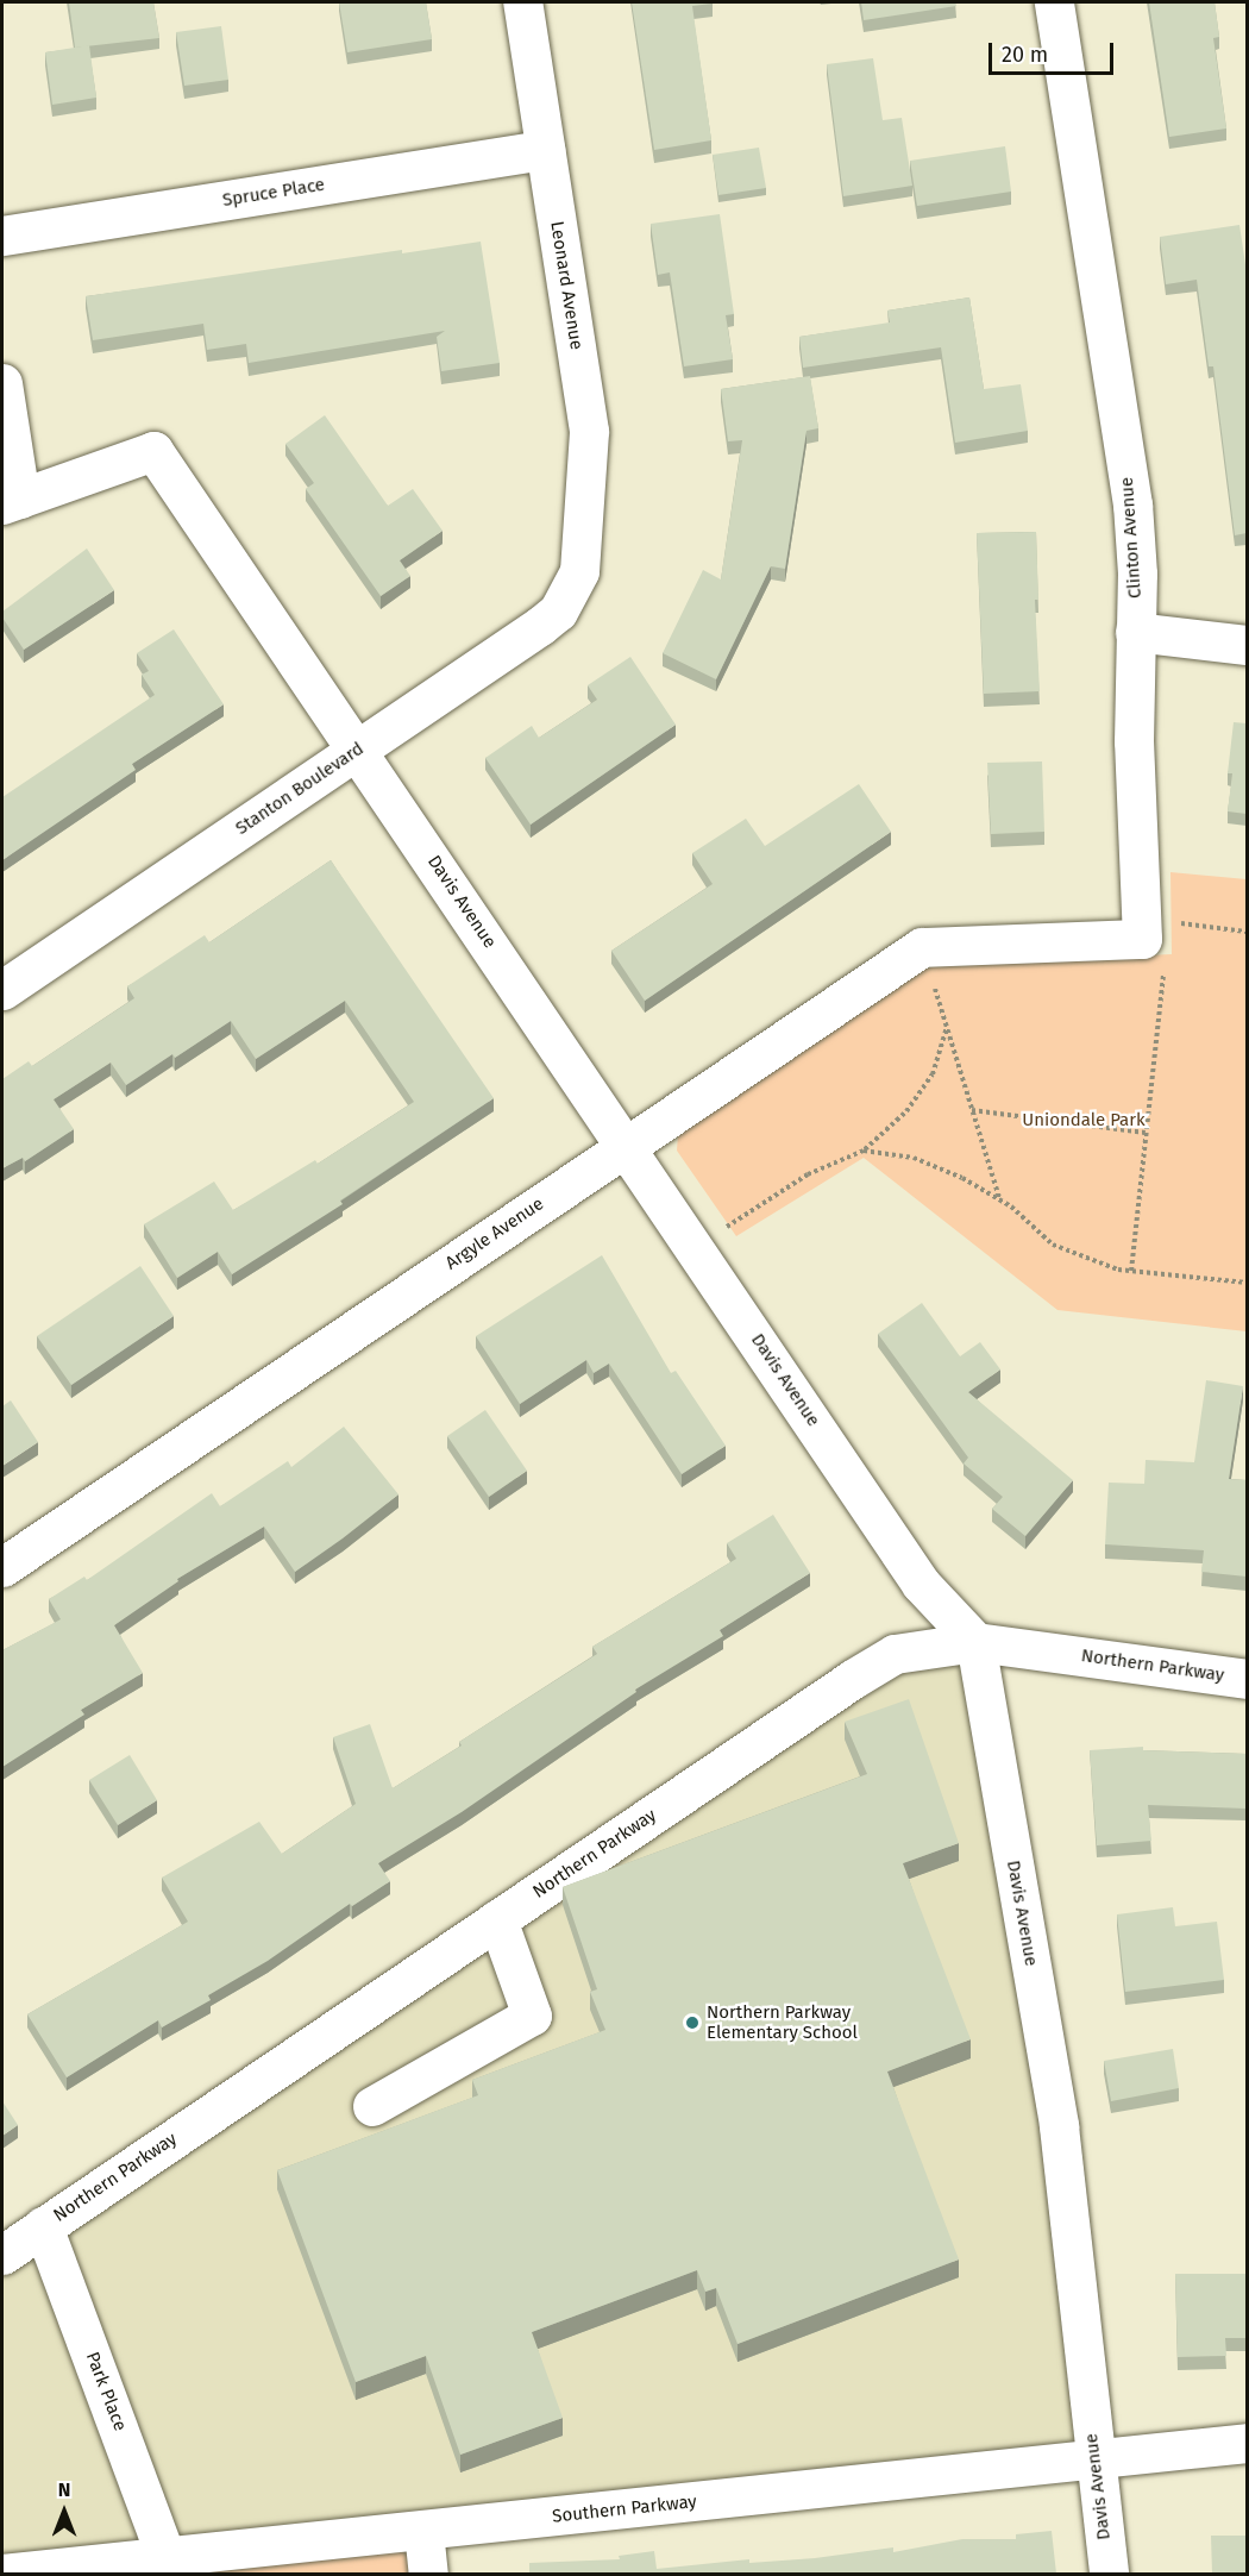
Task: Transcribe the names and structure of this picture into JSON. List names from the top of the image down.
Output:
{
  "streets": {
    "street": [
      "Spruce Place",
      "Leonard Avenue",
      "Clinton Avenue",
      "Stanton Boulevard",
      "Davis Avenue",
      "Argyle Avenue",
      "Northern Parkway",
      "Park Place",
      "Southern Parkway"
    ]
  },
  "crossings": [
    ["Spruce Place", "Leonard Avenue"],
    ["Leonard Avenue", "Stanton Boulevard"],
    ["Stanton Boulevard", "Davis Avenue"],
    ["Davis Avenue", "Argyle Avenue"],
    ["Davis Avenue", "Northern Parkway"],
    ["Davis Avenue", "Southern Parkway"],
    ["Northern Parkway", "Park Place"],
    ["Park Place", "Southern Parkway"]
  ],
  "parks": ["Uniondale Park"],
  "places": ["Northern Parkway Elementary School"],
  "scale_bar": "20 m",
  "north": "top"
}
